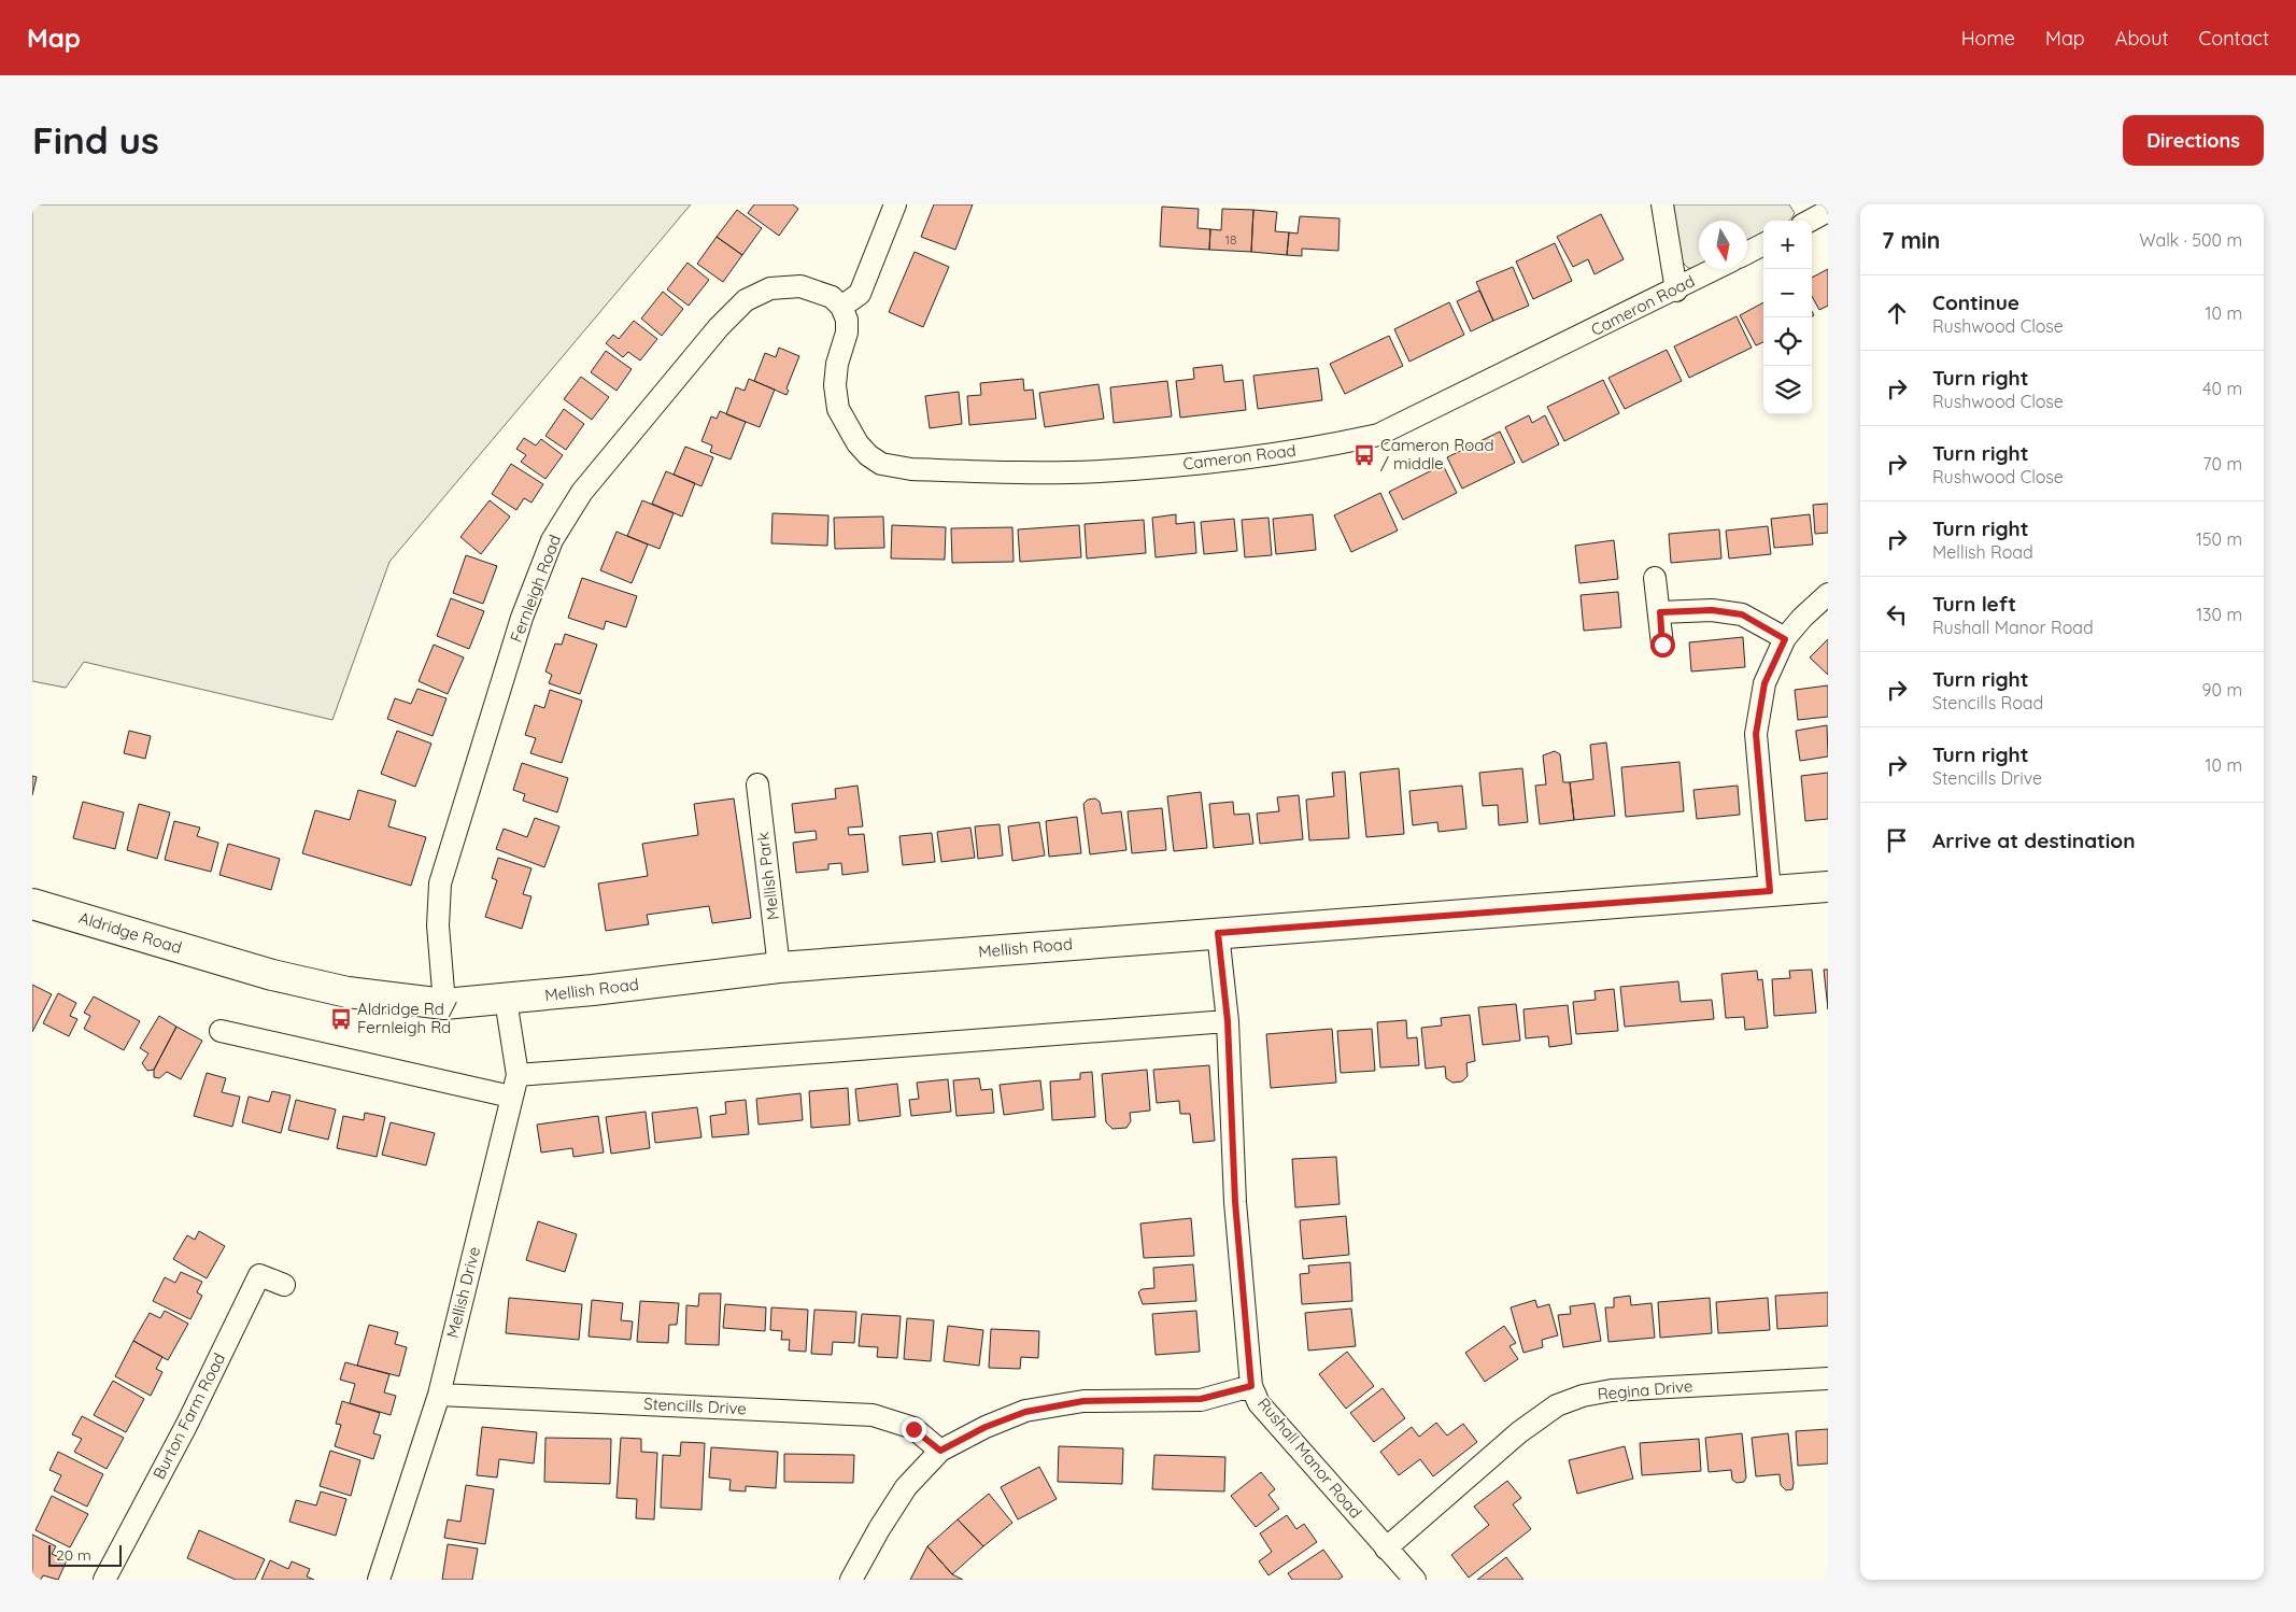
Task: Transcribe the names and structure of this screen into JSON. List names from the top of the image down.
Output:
{
  "streets": {
    "main road": ["Aldridge Road", "Mellish Road"],
    "street": [
      "Cameron Road",
      "Fernleigh Road",
      "Mellish Park",
      "Mellish Drive",
      "Regina Drive",
      "Stencills Drive",
      "Burton Farm Road",
      "Rushall Manor Road"
    ]
  },
  "crossings": [
    ["Cameron Road", "Fernleigh Road"],
    ["Fernleigh Road", "Mellish Road"],
    ["Mellish Park", "Mellish Road"],
    ["Aldridge Road", "Mellish Road"],
    ["Mellish Road", "Mellish Drive"],
    ["Mellish Road", "Rushall Manor Road"],
    ["Mellish Drive", "Stencills Drive"],
    ["Regina Drive", "Rushall Manor Road"]
  ],
  "places": {
    "bus stop": ["Cameron Road / middle", "Aldridge Rd / Fernleigh Rd"]
  },
  "house_numbers": ["18"],
  "scale_bar": "20 m",
  "north": "bottom",
  "page": {
    "header": "Map",
    "nav": [
      "Home",
      "Map",
      "About",
      "Contact"
    ],
    "buttons": "Directions",
    "title": "Find us",
    "heading": ["7 min", "Walk · 500 m"],
    "map_buttons": ["+", "−"],
    "list": [
      ["Continue", "Rushwood Close", "10 m"],
      ["Turn right", "Rushwood Close", "40 m"],
      ["Turn right", "Rushwood Close", "70 m"],
      ["Turn right", "Mellish Road", "150 m"],
      ["Turn left", "Rushall Manor Road", "130 m"],
      ["Turn right", "Stencills Road", "90 m"],
      ["Turn right", "Stencills Drive", "10 m"],
      "Arrive at destination"
    ],
    "scale": "20 m"
  }
}
